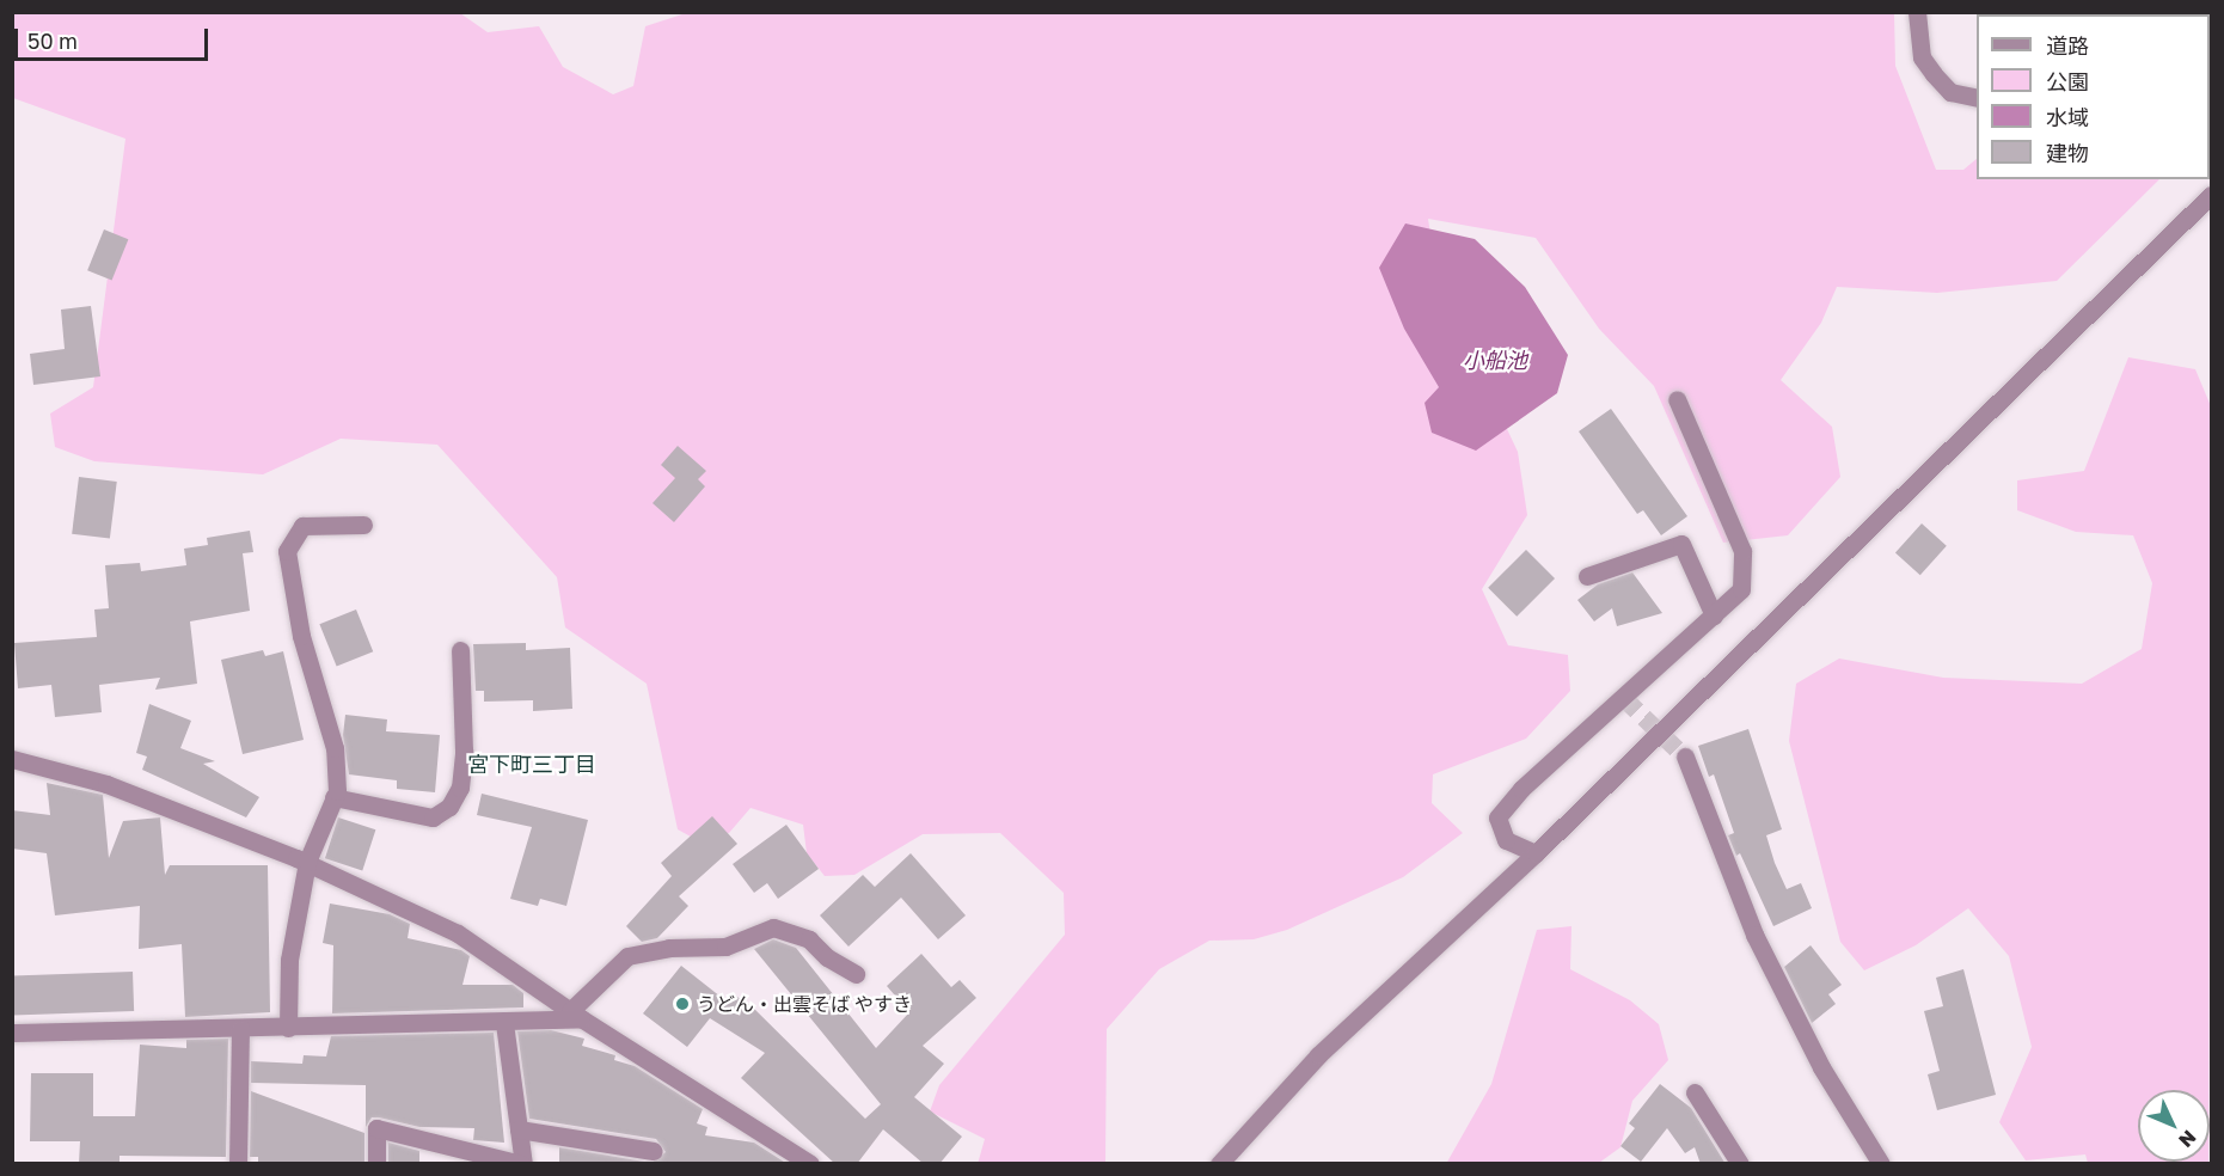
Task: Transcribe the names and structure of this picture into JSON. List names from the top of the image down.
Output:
{
  "districts": ["宮下町三丁目"],
  "water": ["小船池"],
  "places": ["うどん・出雲そば やすき"],
  "legend": [
    "道路",
    "公園",
    "水域",
    "建物"
  ],
  "scale_bar": "50 m",
  "north": "bottom right"
}
